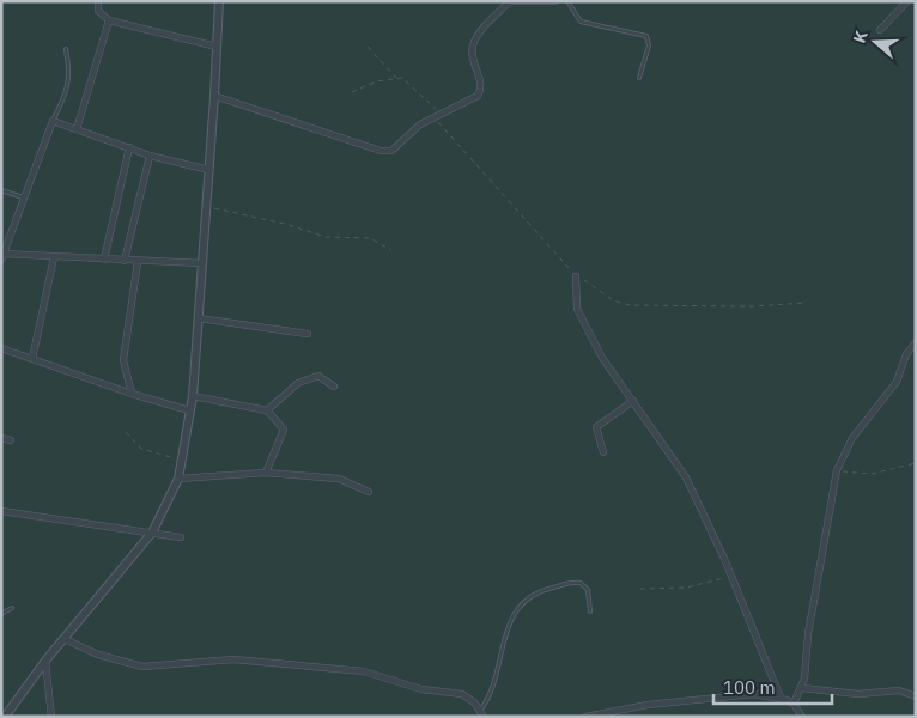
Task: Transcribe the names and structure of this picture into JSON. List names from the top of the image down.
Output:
{
  "scale_bar": "100 m",
  "north": "left"
}
